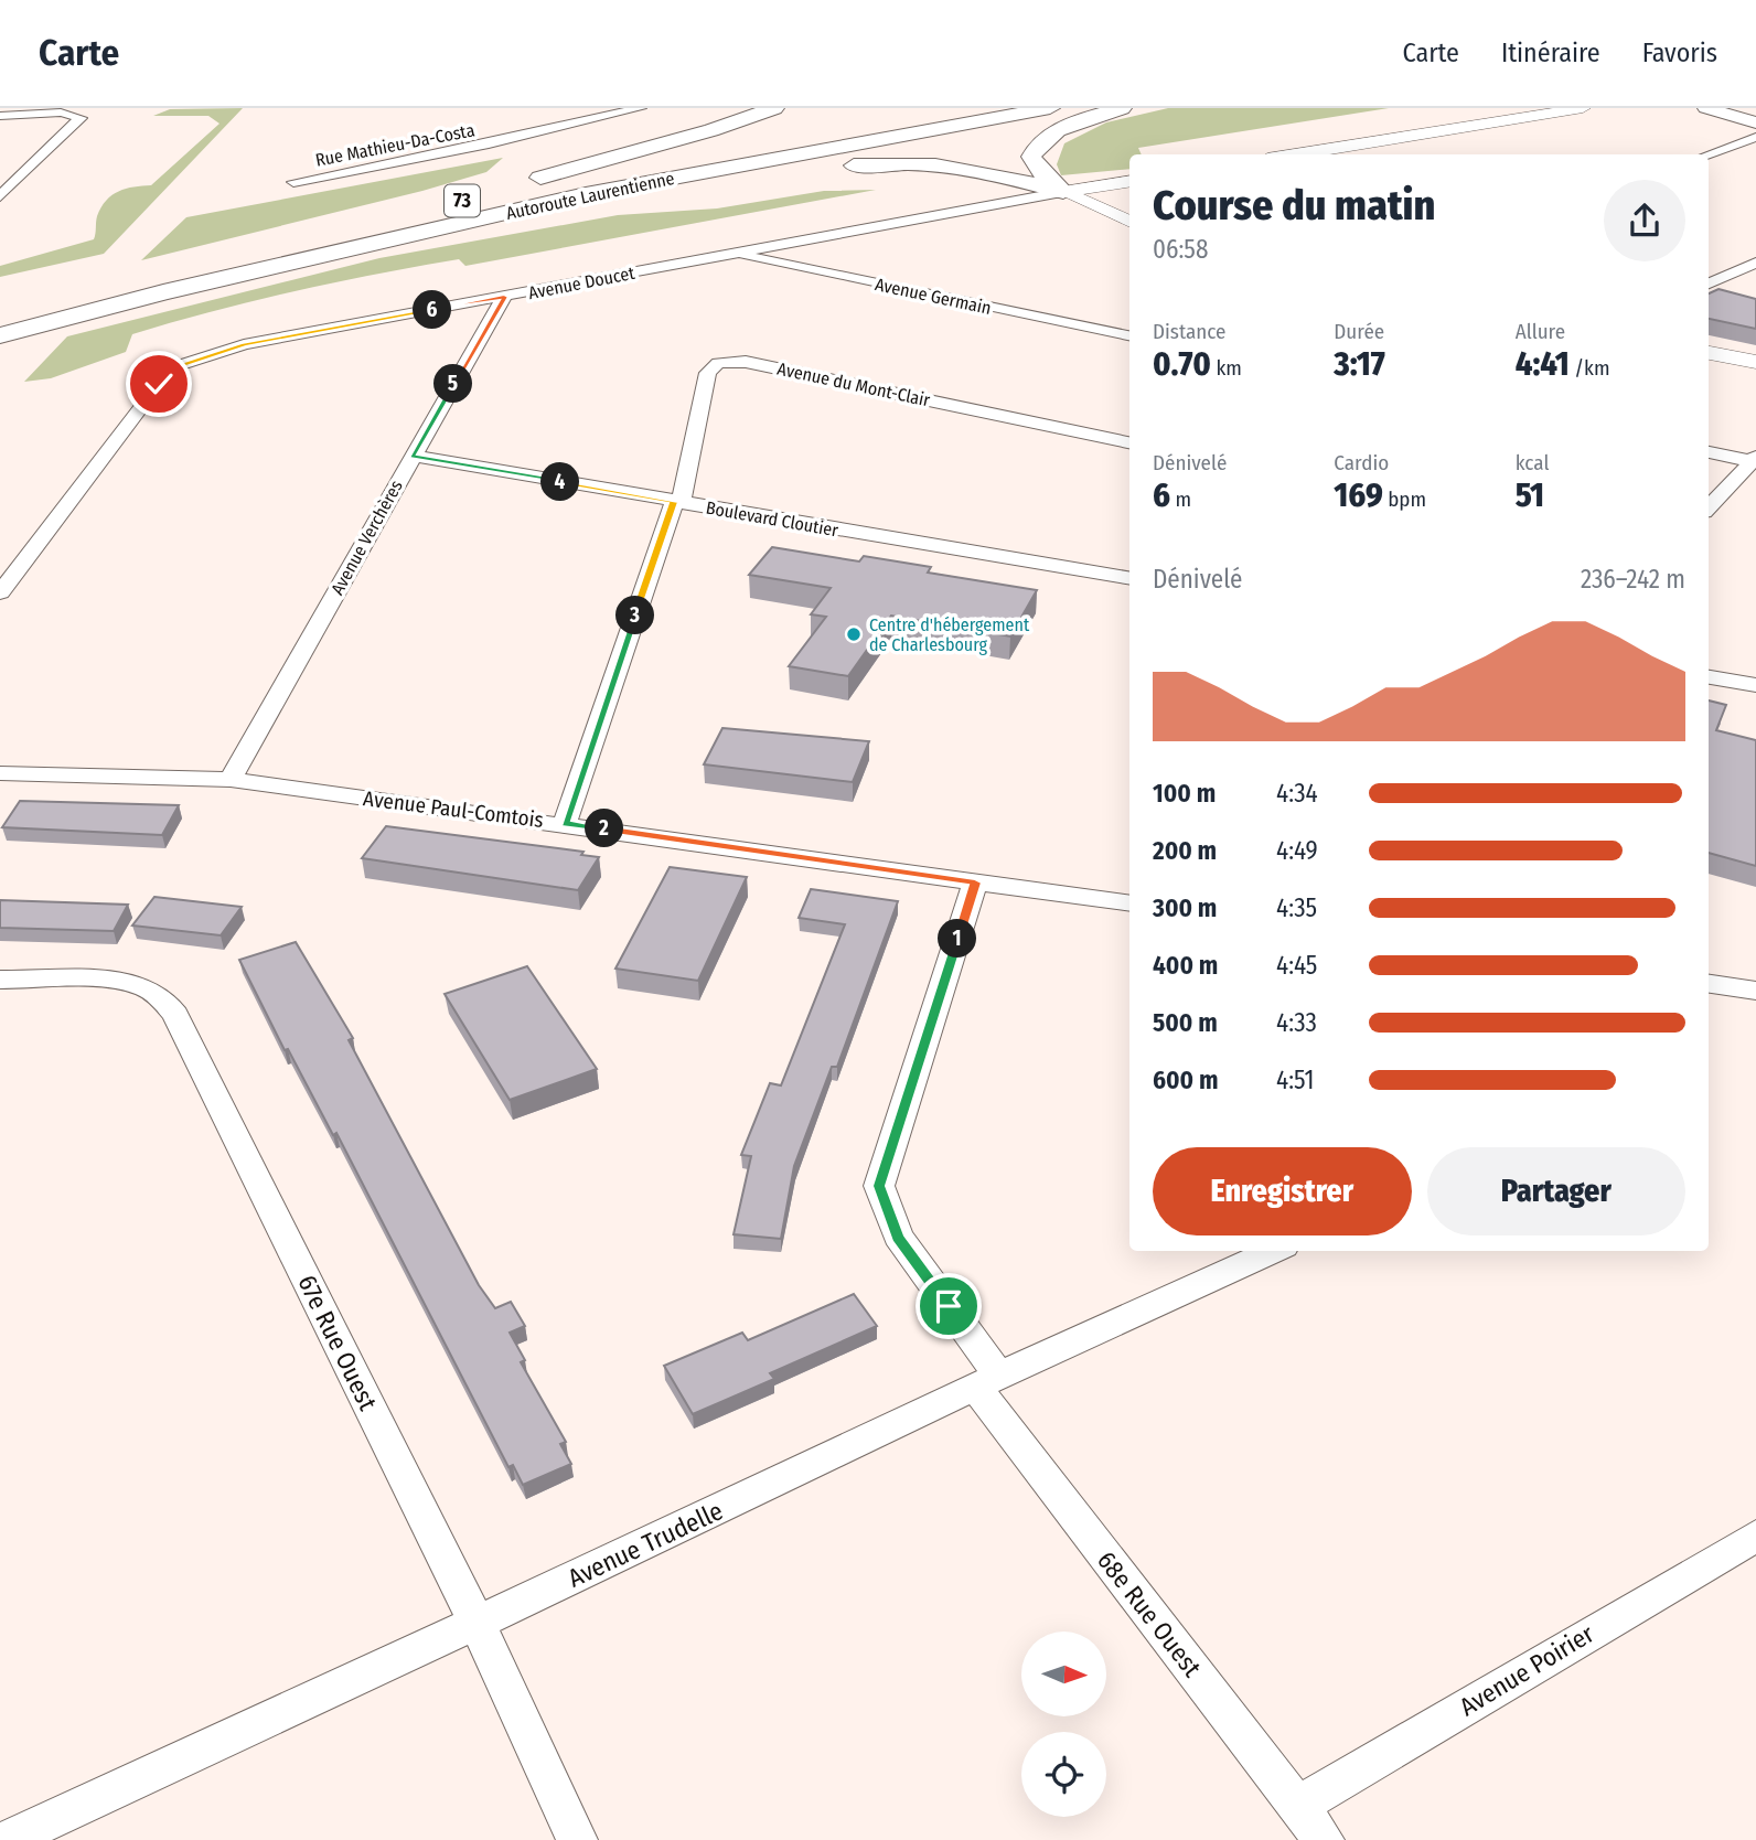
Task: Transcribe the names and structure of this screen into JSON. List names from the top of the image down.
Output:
{
  "streets": {
    "highway": ["Autoroute Laurentienne", "73"],
    "street": [
      "Rue Mathieu-Da-Costa",
      "Avenue Doucet",
      "Avenue Germain",
      "Avenue du Mont-Clair",
      "Boulevard Cloutier",
      "Avenue Verchères",
      "Avenue Paul-Comtois",
      "67e Rue Ouest",
      "Avenue Trudelle",
      "68e Rue Ouest",
      "Avenue Poirier"
    ]
  },
  "crossings": [
    ["Avenue Doucet", "Avenue Germain"],
    ["Avenue Doucet", "Avenue Verchères"],
    ["Avenue du Mont-Clair", "Boulevard Cloutier"],
    ["Avenue du Mont-Clair", "Avenue Paul-Comtois"],
    ["Boulevard Cloutier", "Avenue Verchères"],
    ["Avenue Verchères", "Avenue Paul-Comtois"],
    ["Avenue Paul-Comtois", "68e Rue Ouest"],
    ["67e Rue Ouest", "Avenue Trudelle"],
    ["Avenue Trudelle", "68e Rue Ouest"],
    ["68e Rue Ouest", "Avenue Poirier"]
  ],
  "places": ["Centre d'hébergement de Charlesbourg"],
  "north": "right",
  "page": {
    "header": "Carte",
    "nav": ["Carte", "Itinéraire", "Favoris"],
    "heading": ["Course du matin", "06:58"],
    "stats": [
      ["Distance", "0.70 km"],
      ["Durée", "3:17"],
      ["Allure", "4:41 /km"],
      ["Dénivelé", "6 m"],
      ["Cardio", "169 bpm"],
      ["kcal", "51"]
    ],
    "pins": [
      "6",
      "5",
      "4",
      "3",
      "2",
      "1"
    ],
    "chart": ["Dénivelé", "236–242 m"],
    "list": [
      {
        "name": "100 m",
        "note": "4:34"
      },
      {
        "name": "200 m",
        "note": "4:49"
      },
      {
        "name": "300 m",
        "note": "4:35"
      },
      {
        "name": "400 m",
        "note": "4:45"
      },
      {
        "name": "500 m",
        "note": "4:33"
      },
      {
        "name": "600 m",
        "note": "4:51"
      }
    ],
    "buttons": ["Enregistrer", "Partager"]
  }
}
